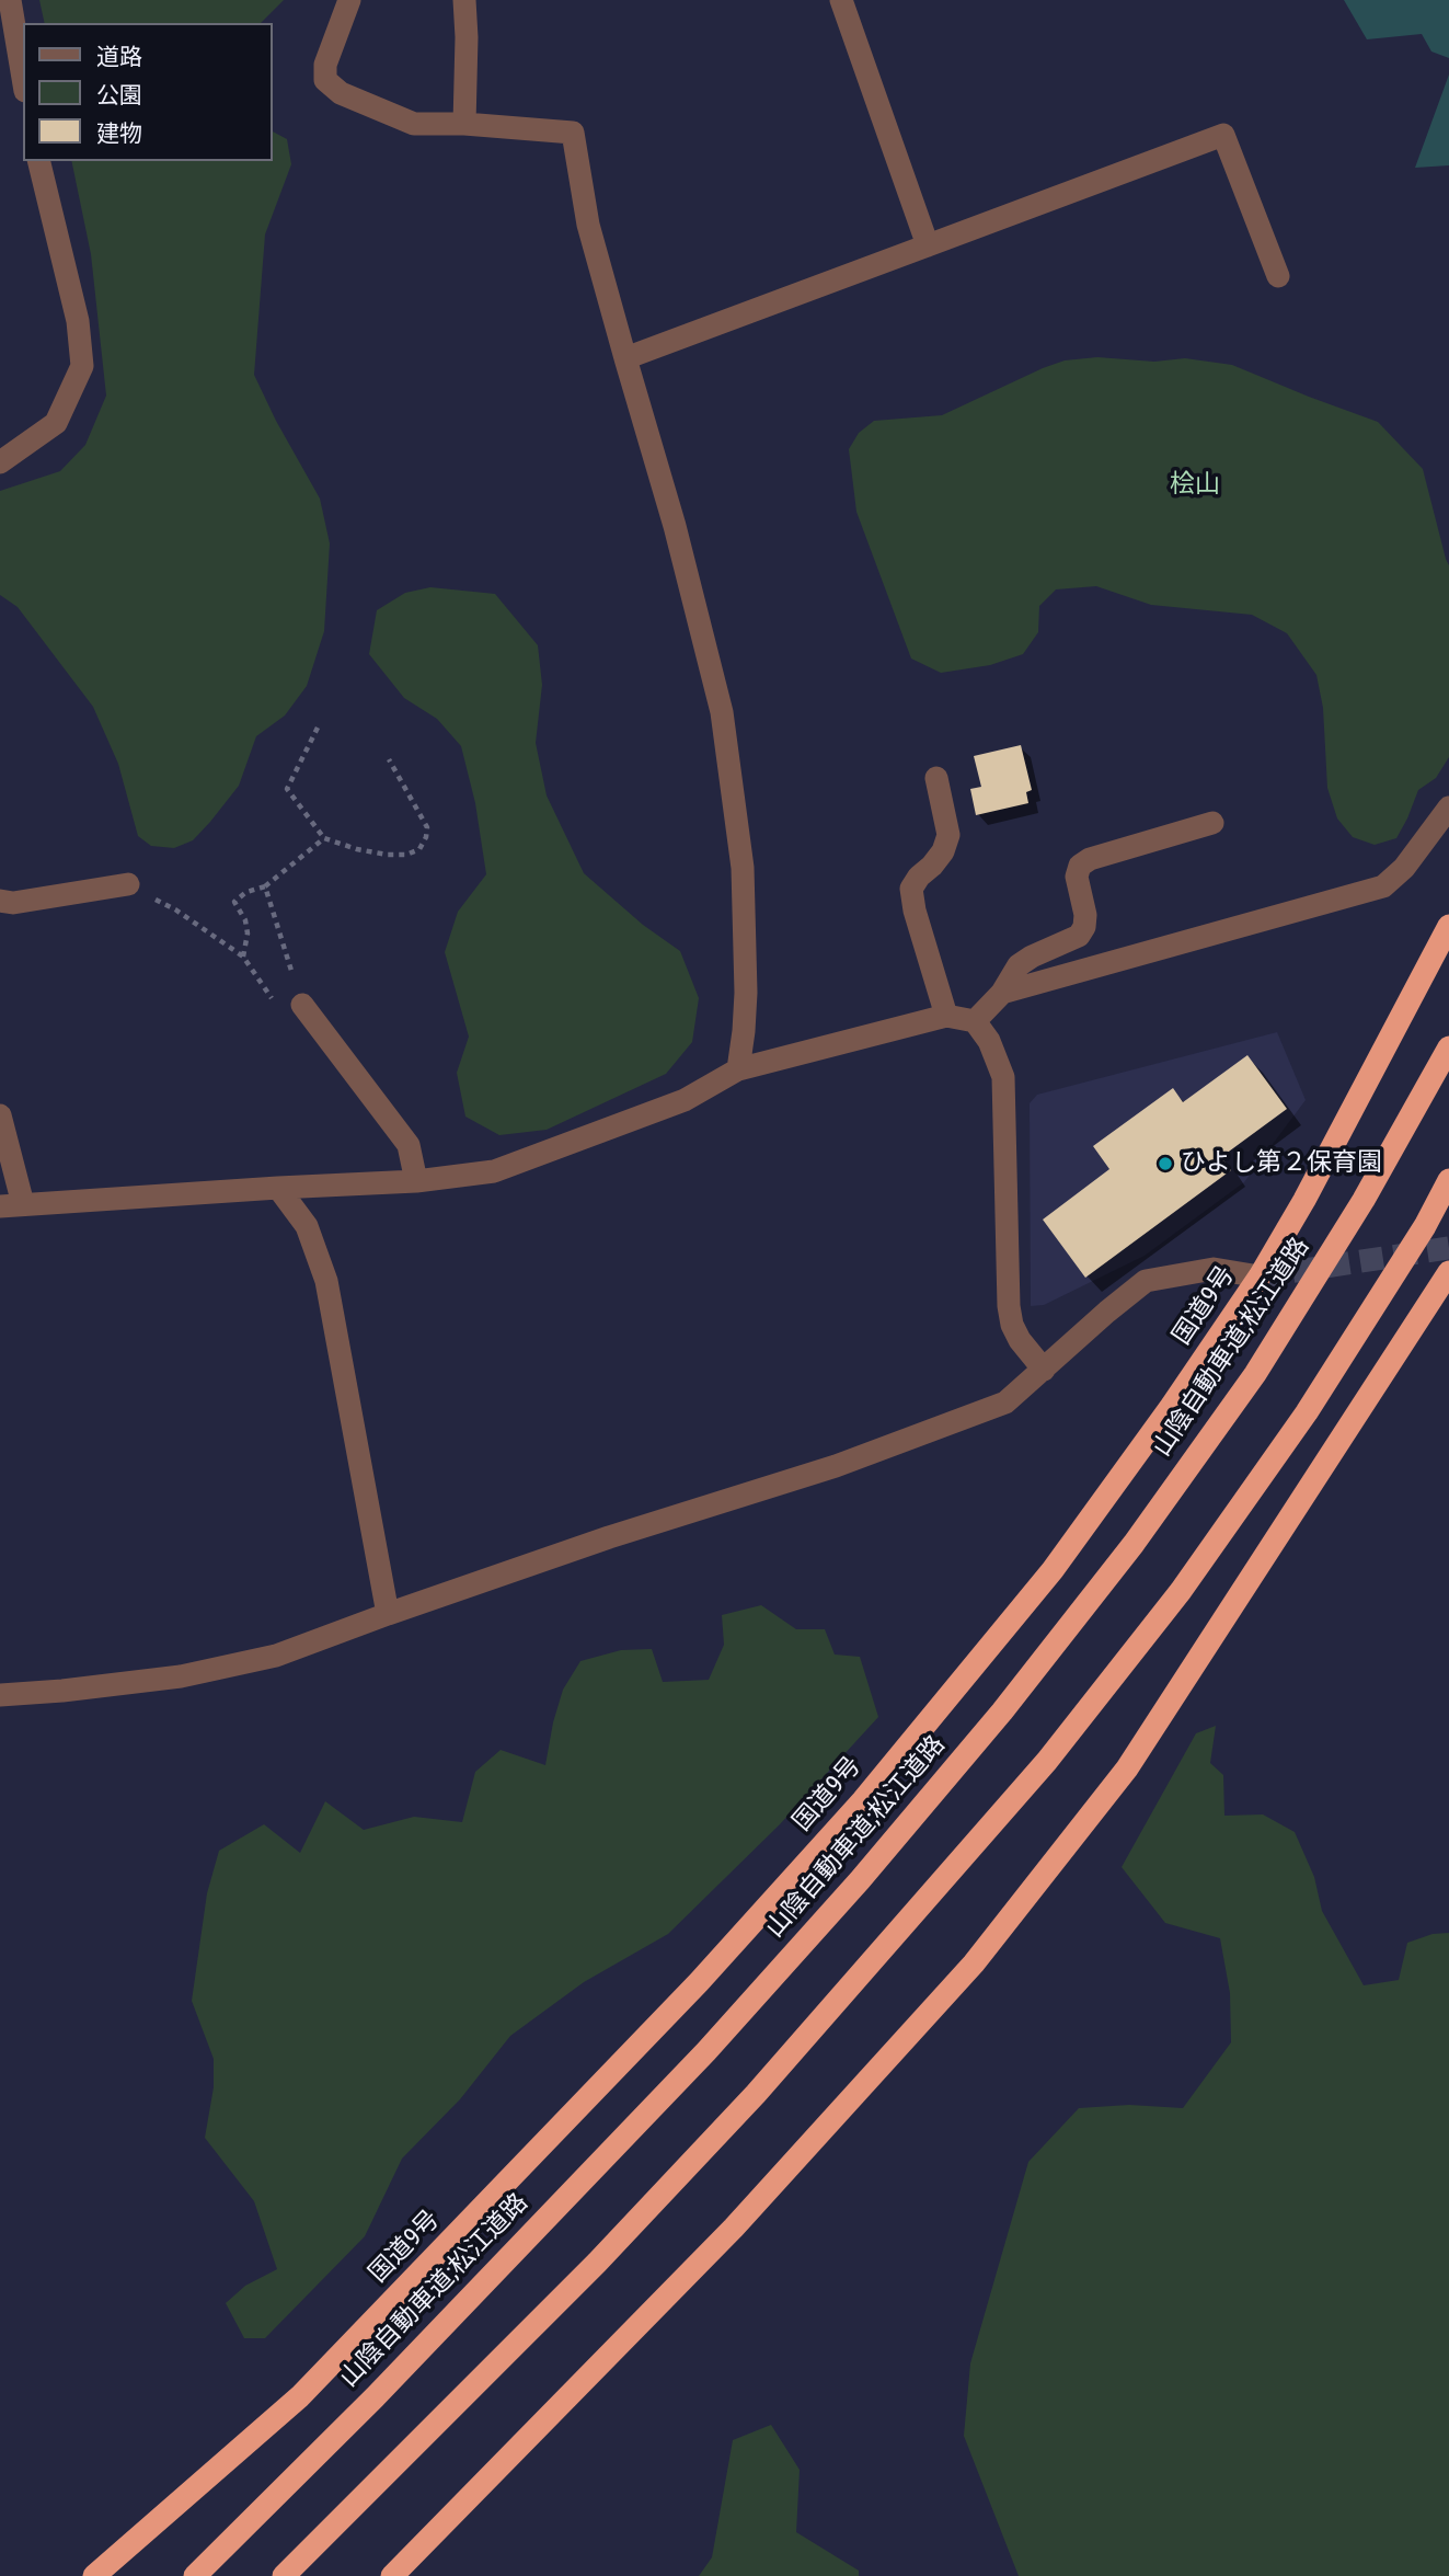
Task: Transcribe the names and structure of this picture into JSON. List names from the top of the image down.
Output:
{
  "streets": {
    "highway": ["国道9号", "山陰自動車道;松江道路"]
  },
  "parks": ["桧山"],
  "places": ["ひよし第２保育園"],
  "legend": ["道路", "公園", "建物"]
}
